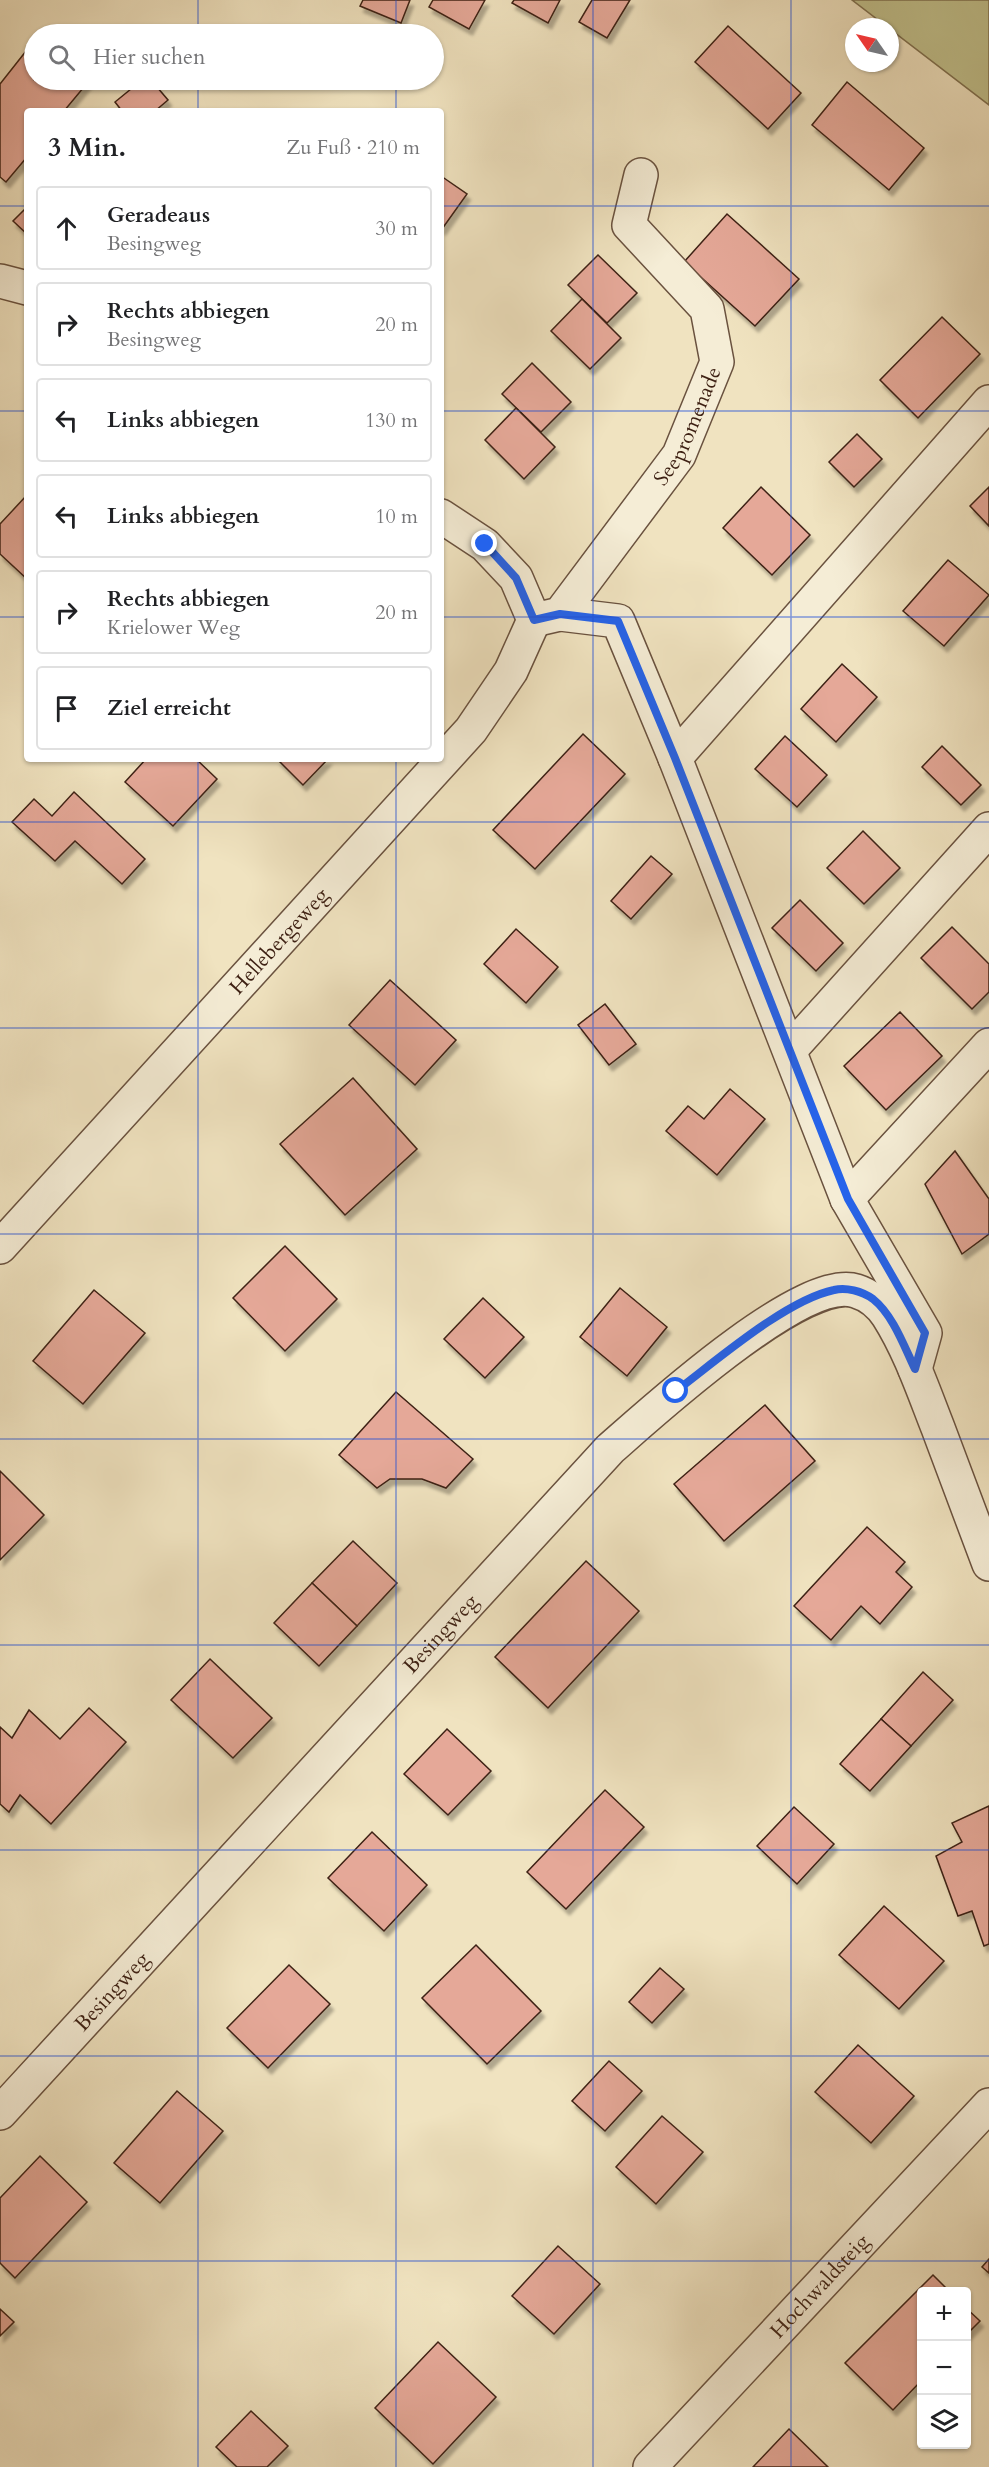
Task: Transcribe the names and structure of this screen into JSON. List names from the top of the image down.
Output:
{
  "streets": {
    "street": [
      "Seepromenade",
      "Hellebergeweg",
      "Besingweg",
      "Hochwaldsteig"
    ]
  },
  "crossings": [
    ["Seepromenade", "Hellebergeweg"]
  ],
  "north": "top left",
  "page": {
    "search": "Hier suchen",
    "heading": ["3 Min.", "Zu Fuß · 210 m"],
    "list": [
      ["Geradeaus", "Besingweg", "30 m"],
      ["Rechts abbiegen", "Besingweg", "20 m"],
      ["Links abbiegen", "130 m"],
      ["Links abbiegen", "10 m"],
      ["Rechts abbiegen", "Krielower Weg", "20 m"],
      "Ziel erreicht"
    ],
    "map_buttons": ["+", "−"]
  }
}
